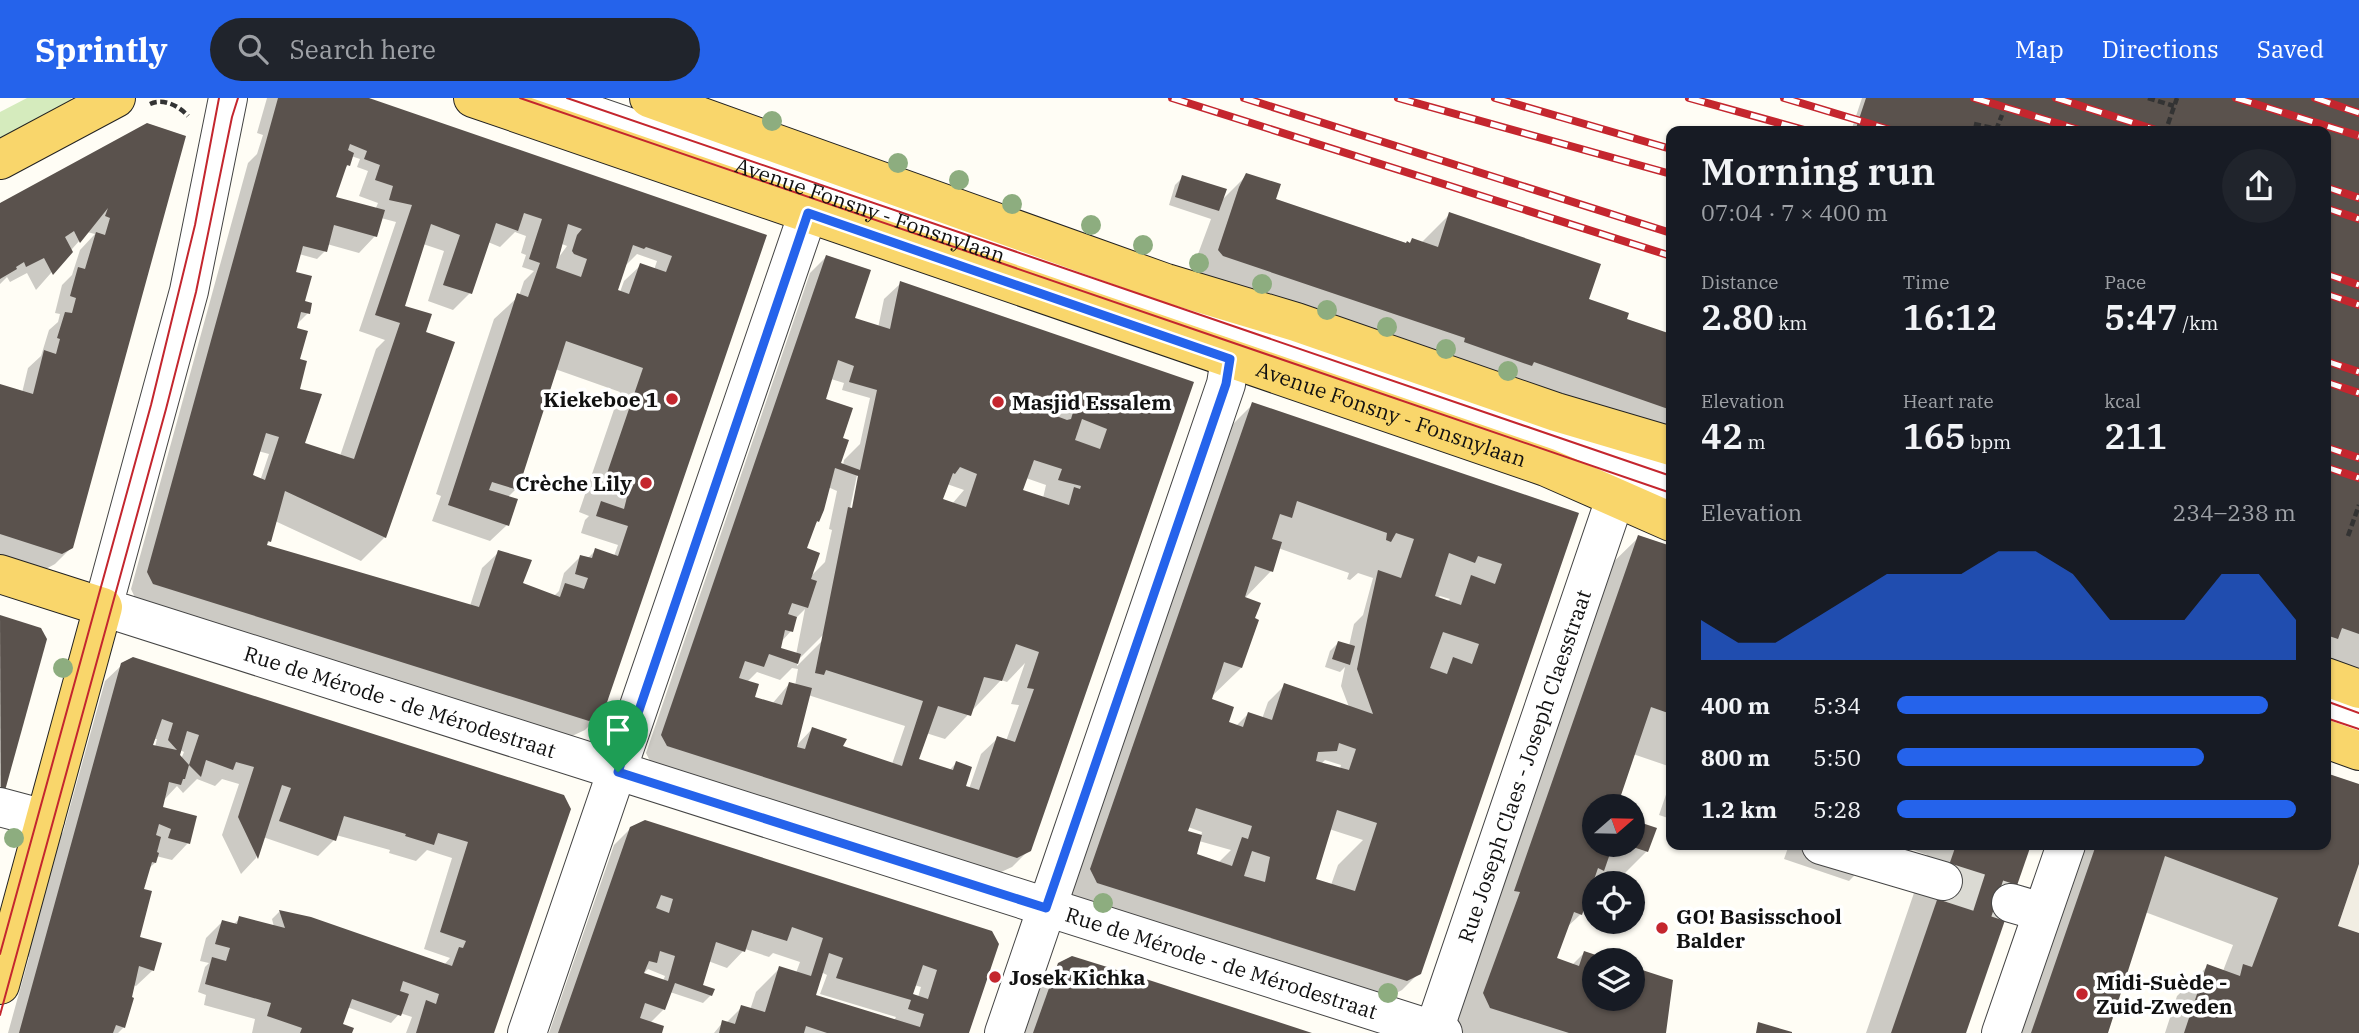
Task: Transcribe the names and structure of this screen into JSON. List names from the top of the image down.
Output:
{
  "streets": {
    "main road": ["Avenue Fonsny - Fonsnylaan", "Rue de Mérode - de Mérodestraat"],
    "street": ["Rue Joseph Claes - Joseph Claesstraat"]
  },
  "crossings": [
    ["Avenue Fonsny - Fonsnylaan", "Rue Joseph Claes - Joseph Claesstraat"],
    ["Rue de Mérode - de Mérodestraat", "Rue Joseph Claes - Joseph Claesstraat"]
  ],
  "places": [
    "Kiekeboe 1",
    "Masjid Essalem",
    "Crèche Lily",
    "GO! Basisschool Balder",
    "Josek Kichka",
    "Midi-Suède - Zuid-Zweden"
  ],
  "north": "right",
  "page": {
    "header": "Sprintly",
    "search": "Search here",
    "nav": ["Map", "Directions", "Saved"],
    "heading": ["Morning run", "07:04 · 7 × 400 m"],
    "stats": [
      ["Distance", "2.80 km"],
      ["Time", "16:12"],
      ["Pace", "5:47 /km"],
      ["Elevation", "42 m"],
      ["Heart rate", "165 bpm"],
      ["kcal", "211"]
    ],
    "chart": ["Elevation", "234–238 m"],
    "list": [
      {
        "name": "400 m",
        "note": "5:34"
      },
      {
        "name": "800 m",
        "note": "5:50"
      },
      {
        "name": "1.2 km",
        "note": "5:28"
      }
    ]
  }
}
